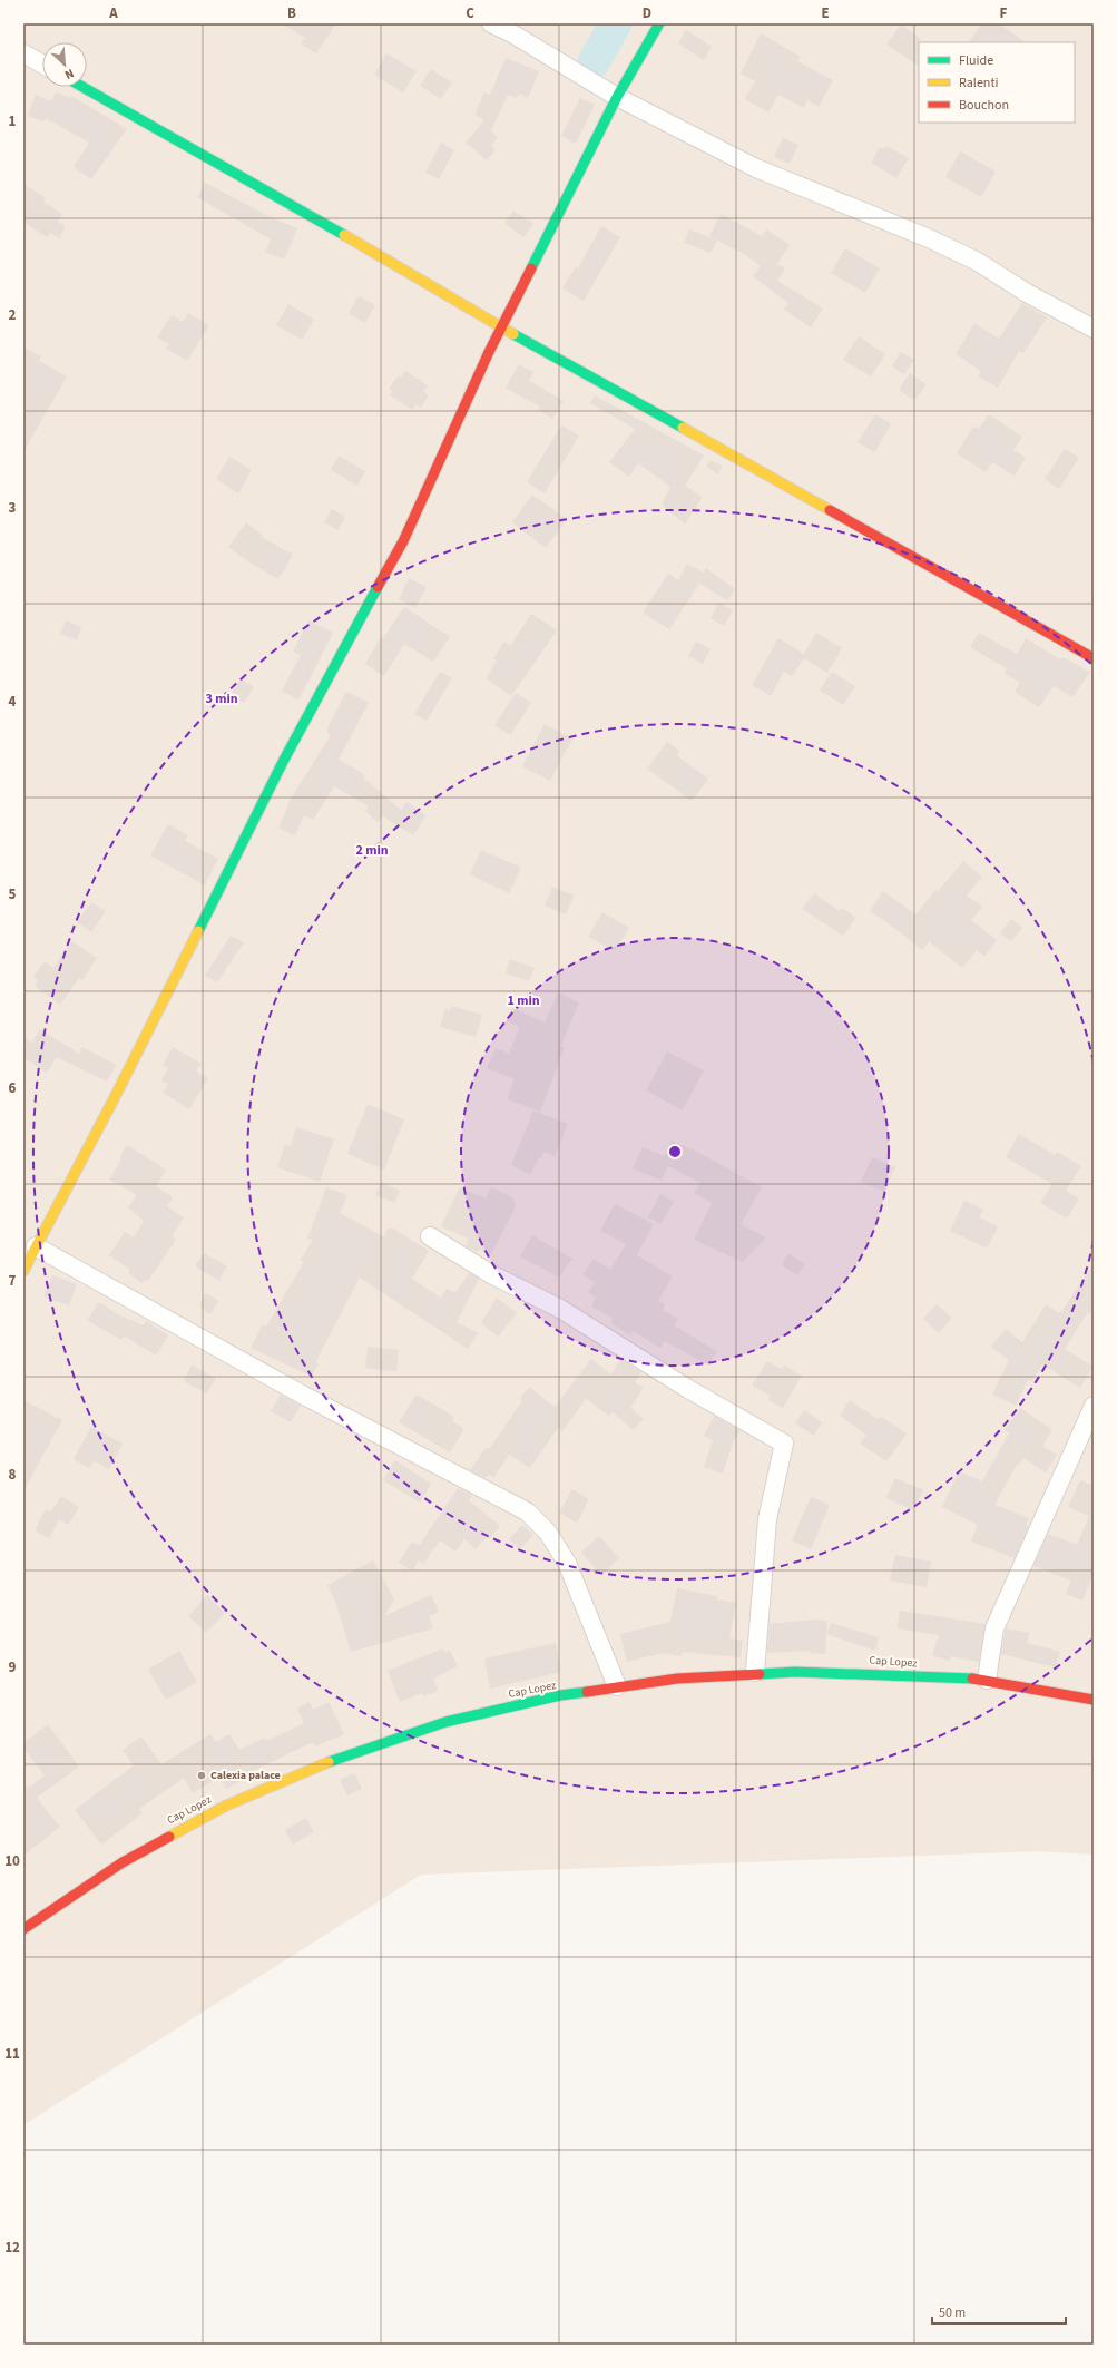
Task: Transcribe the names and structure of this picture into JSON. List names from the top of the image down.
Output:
{
  "streets": {
    "street": ["Cap Lopez"]
  },
  "places": ["Calexia palace"],
  "legend": ["Fluide", "Ralenti", "Bouchon"],
  "scale_bar": "50 m",
  "north": "bottom right",
  "grid": {
    "columns": [
      "A",
      "B",
      "C",
      "D",
      "E",
      "F"
    ],
    "rows": [
      "1",
      "2",
      "3",
      "4",
      "5",
      "6",
      "7",
      "8",
      "9",
      "10",
      "11",
      "12"
    ]
  },
  "rings": ["3 min", "2 min", "1 min"]
}
